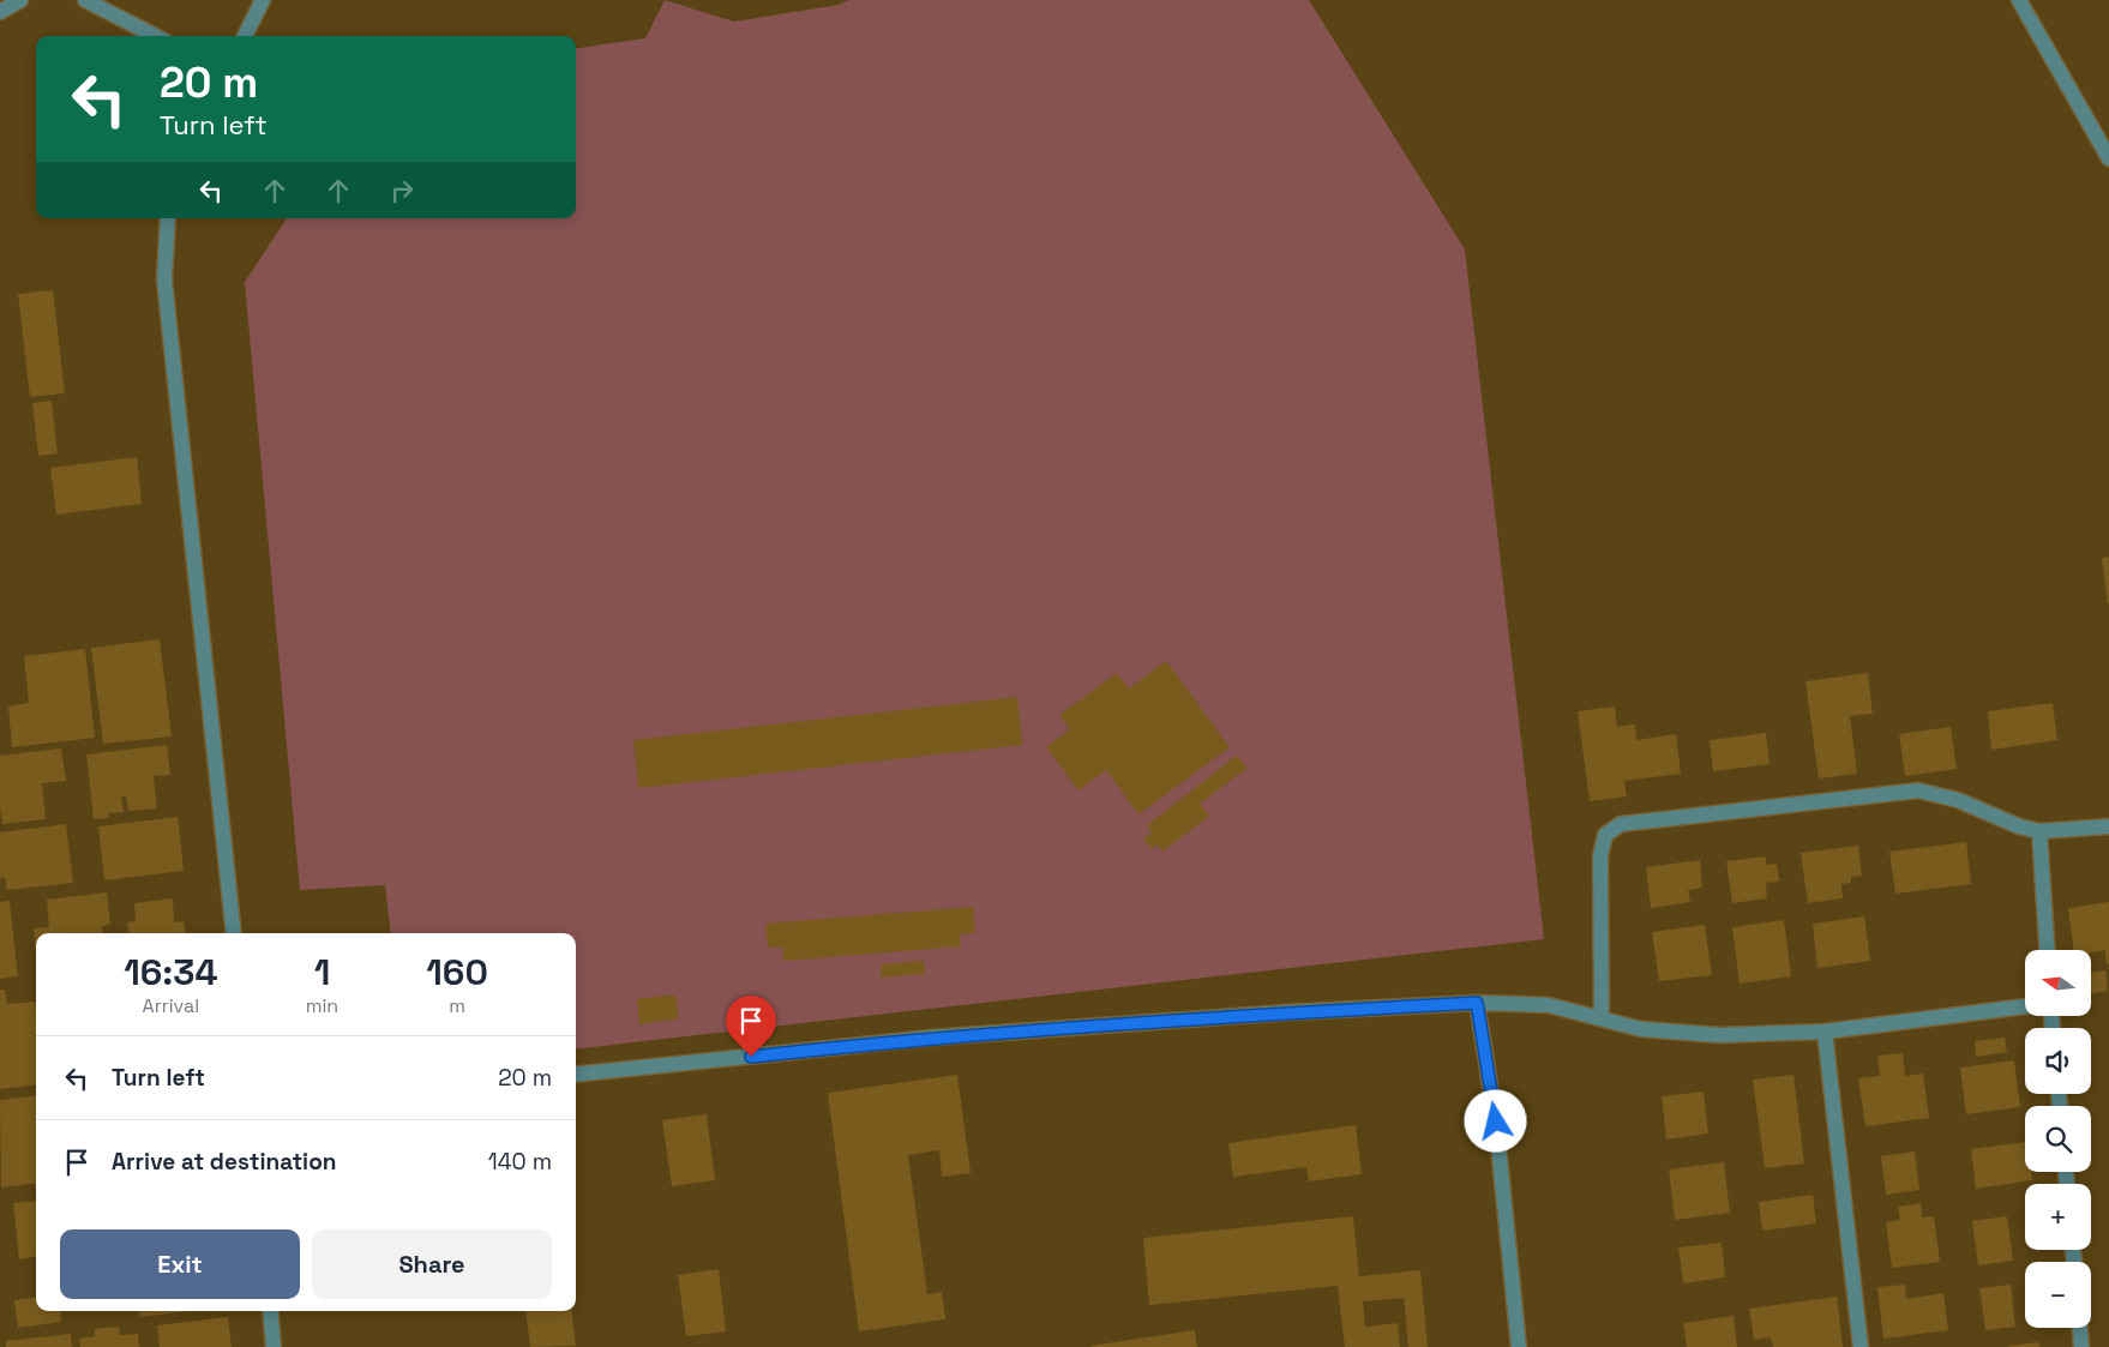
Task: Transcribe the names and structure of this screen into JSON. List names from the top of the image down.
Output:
{
  "north": "left",
  "page": {
    "turn": ["20 m", "Turn left"],
    "eta": [
      "16:34",
      "Arrival",
      "1",
      "min",
      "160",
      "m"
    ],
    "map_buttons": ["+", "−"],
    "list": [
      {
        "name": "Turn left",
        "value": "20 m"
      },
      {
        "name": "Arrive at destination",
        "value": "140 m"
      }
    ],
    "buttons": ["Exit", "Share"]
  }
}
